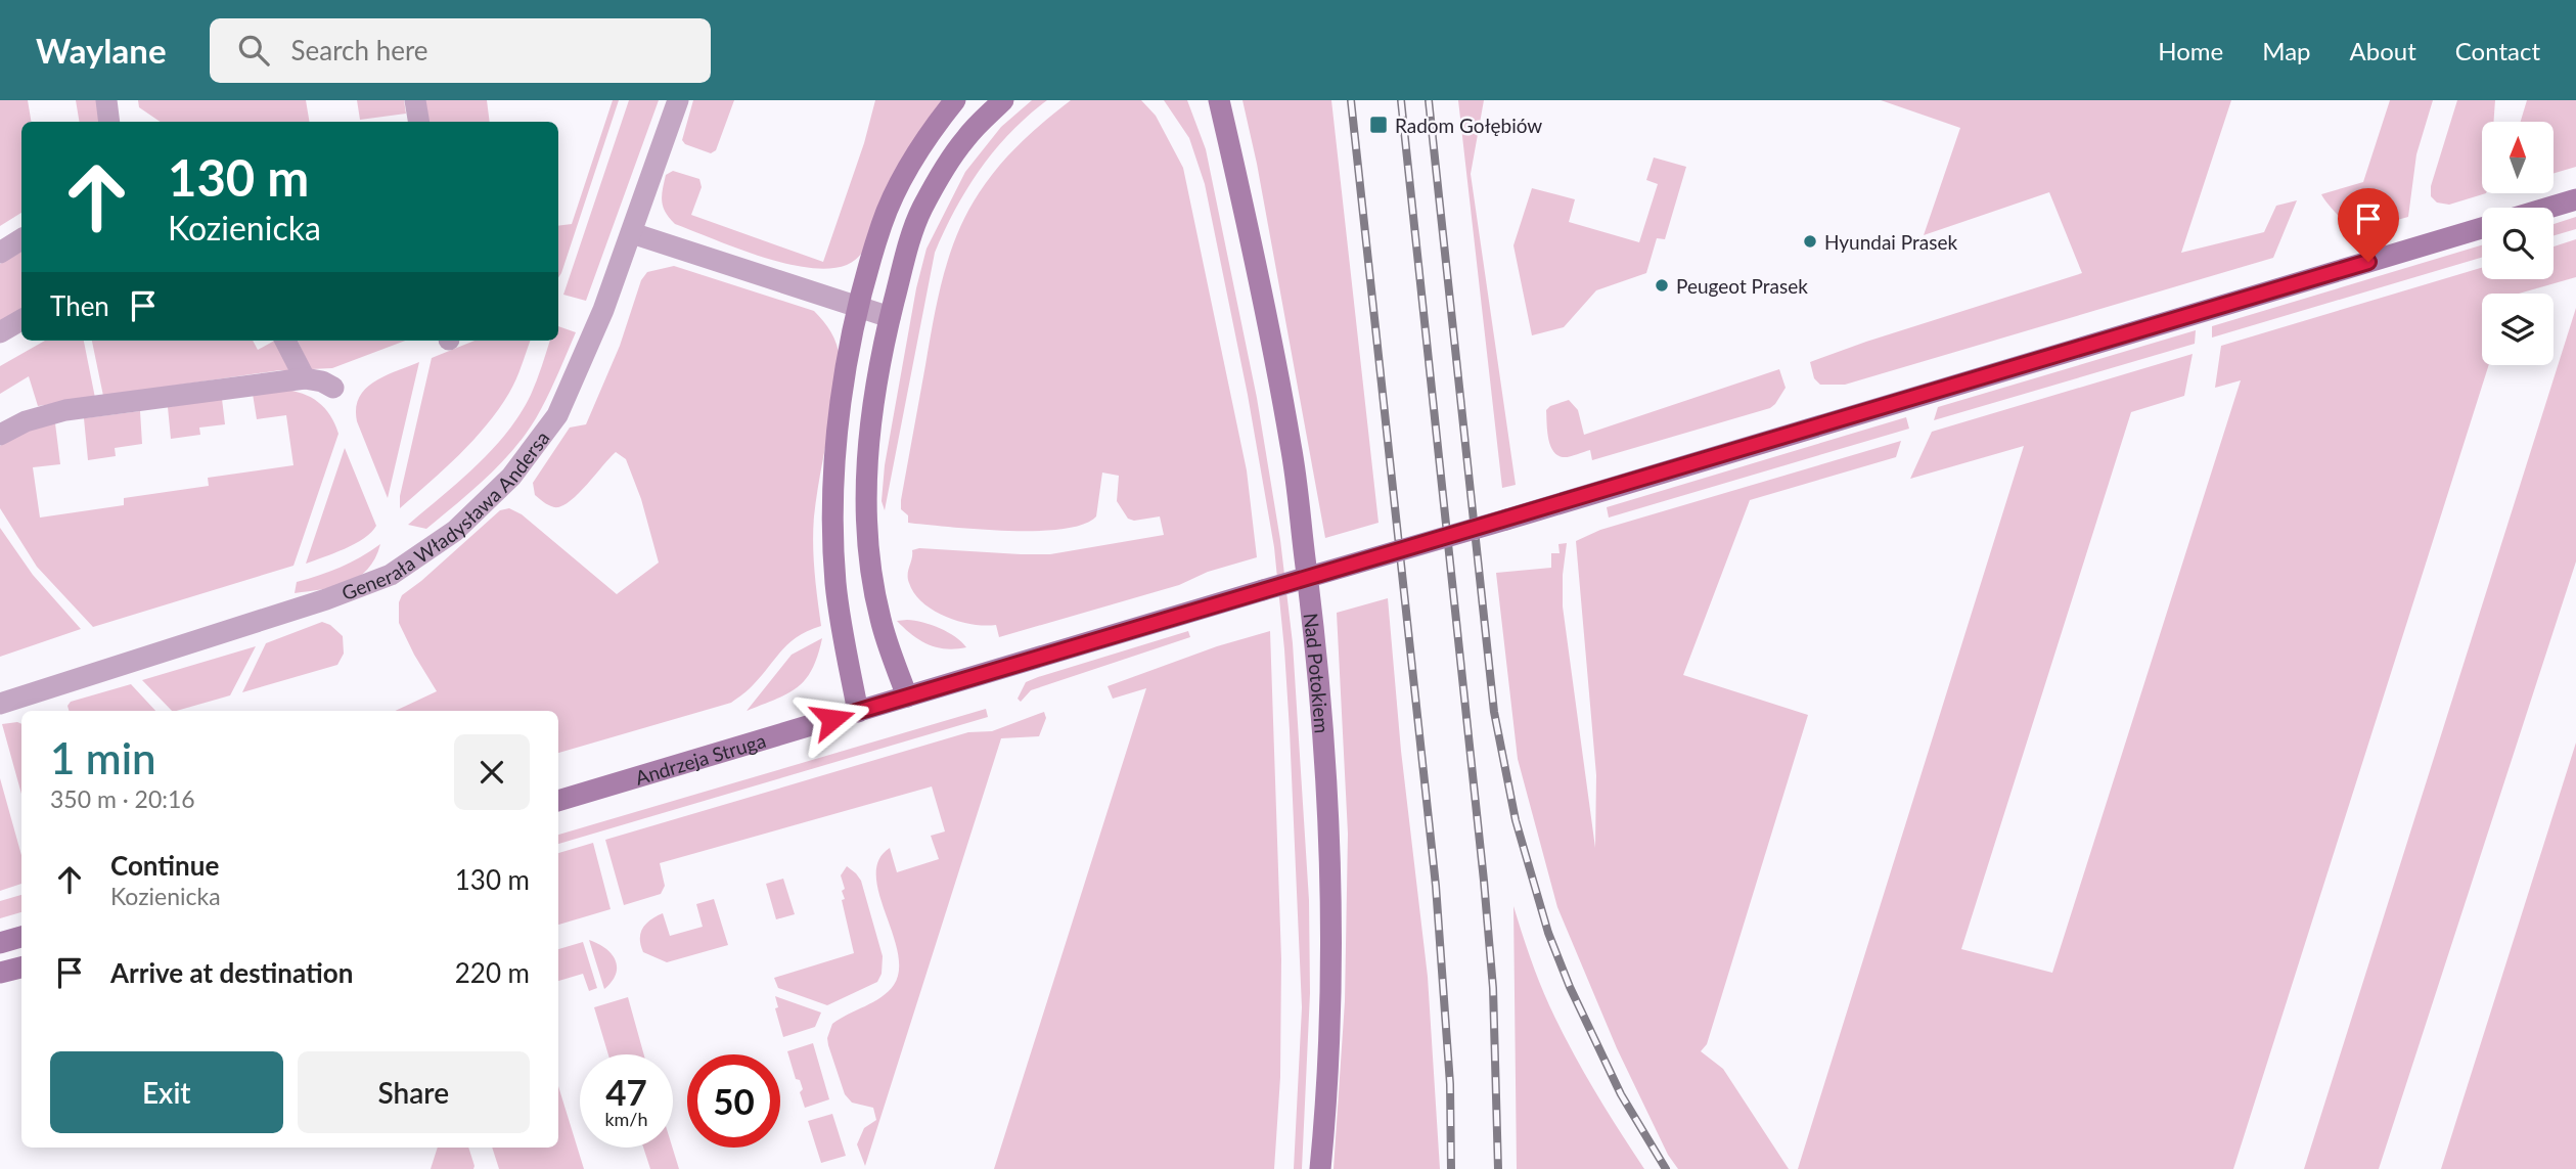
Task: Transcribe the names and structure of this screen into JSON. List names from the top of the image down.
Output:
{
  "streets": {
    "main road": ["Nad Potokiem", "Andrzeja Struga"],
    "street": ["Generała Władysława Andersa"]
  },
  "places": {
    "transit": ["Radom Gołębiów"],
    "other": ["Hyundai Prasek", "Peugeot Prasek"]
  },
  "north": "top",
  "page": {
    "header": "Waylane",
    "search": "Search here",
    "nav": [
      "Home",
      "Map",
      "About",
      "Contact"
    ],
    "turn": ["130 m", "Kozienicka"],
    "then": "Then",
    "heading": ["1 min", "350 m · 20:16"],
    "list": [
      {
        "name": "Continue",
        "note": "Kozienicka",
        "value": "130 m"
      },
      {
        "name": "Arrive at destination",
        "value": "220 m"
      }
    ],
    "buttons": ["Exit", "Share"],
    "speed": "47 km/h",
    "limit": "50"
  }
}
